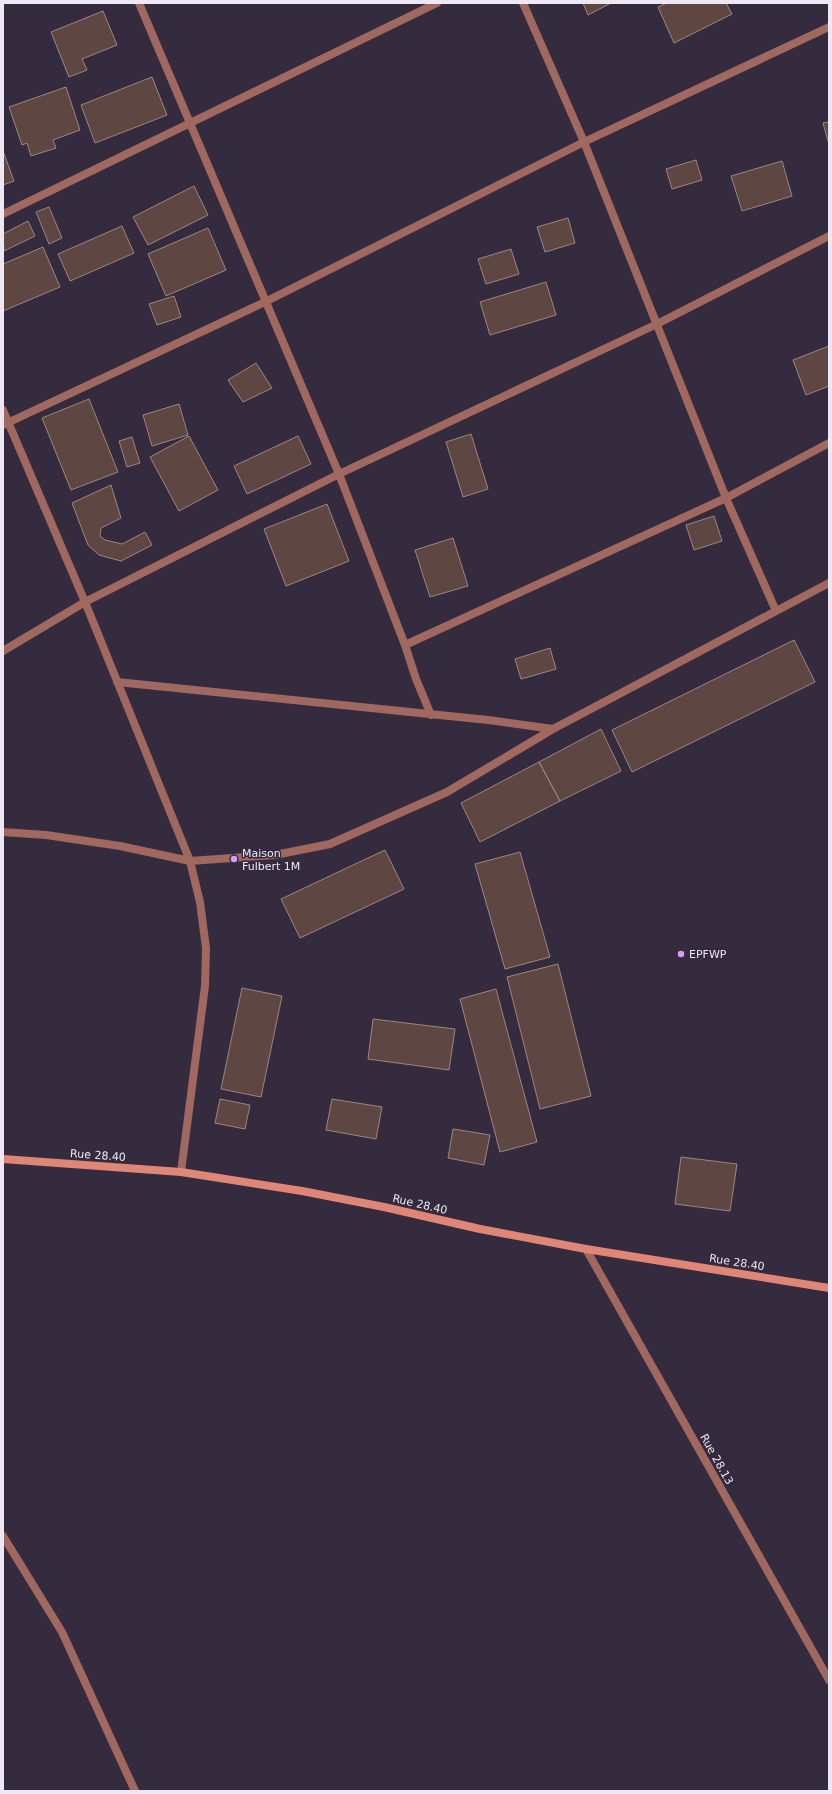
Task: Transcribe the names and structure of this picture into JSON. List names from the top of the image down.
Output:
{
  "streets": {
    "street": ["Rue 28.40", "Rue 28.13"]
  },
  "crossings": [
    ["Rue 28.40", "Rue 28.13"]
  ],
  "places": ["Maison Fulbert 1M", "EPFWP"]
}
